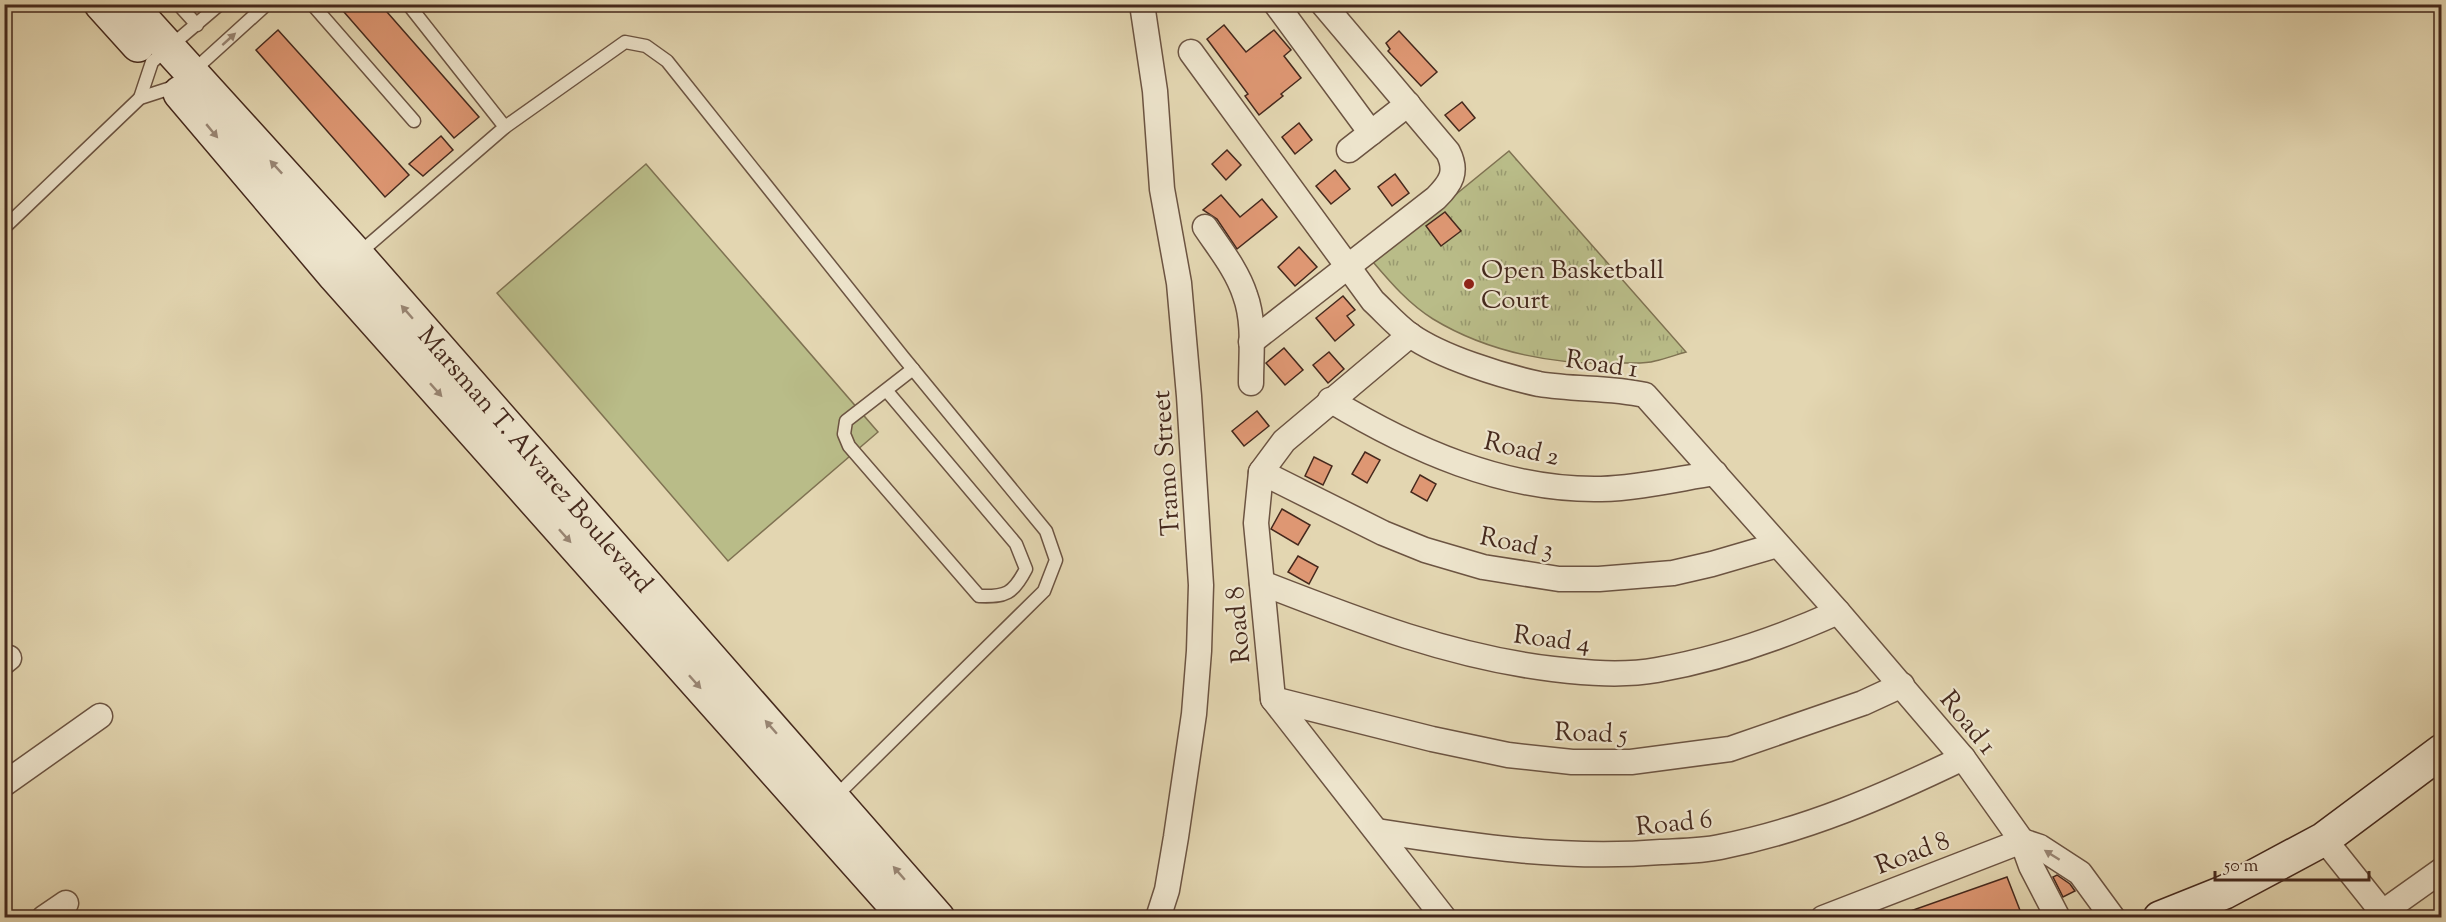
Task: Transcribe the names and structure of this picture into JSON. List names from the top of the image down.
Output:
{
  "streets": {
    "street": [
      "Road 1",
      "Road 2",
      "Marsman T. Alvarez Boulevard",
      "Tramo Street",
      "Road 3",
      "Road 8",
      "Road 4",
      "Road 5",
      "Road 6"
    ]
  },
  "crossings": [
    ["Road 1", "Road 2"],
    ["Road 1", "Road 3"],
    ["Road 1", "Road 8"],
    ["Road 1", "Road 4"],
    ["Road 1", "Road 5"],
    ["Road 1", "Road 6"],
    ["Road 3", "Road 8"],
    ["Road 8", "Road 4"],
    ["Road 8", "Road 5"]
  ],
  "places": ["Open Basketball Court"],
  "scale_bar": "50 m"
}
